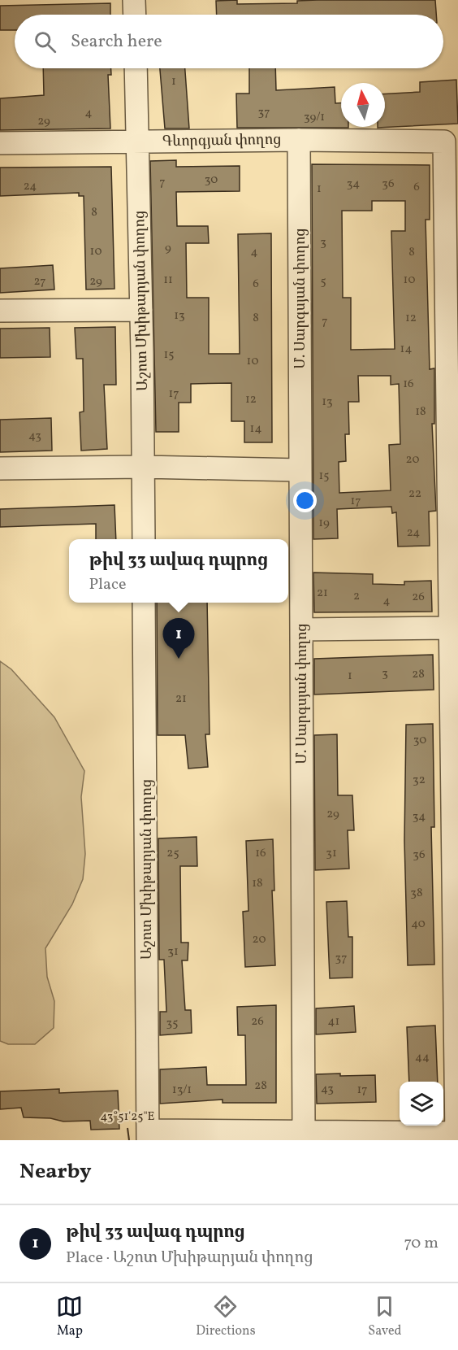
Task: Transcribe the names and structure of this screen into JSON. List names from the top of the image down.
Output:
{
  "streets": {
    "street": ["Գևորգյան փողոց", "Մ. Սարգսյան փողոց", "Աշոտ Մխիթարյան փողոց"]
  },
  "crossings": [
    ["Գևորգյան փողոց", "Մ. Սարգսյան փողոց"],
    ["Գևորգյան փողոց", "Աշոտ Մխիթարյան փողոց"]
  ],
  "house_numbers": [
    "1",
    "37",
    "4",
    "39/1",
    "29",
    "30",
    "7",
    "34",
    "36",
    "24",
    "6",
    "1",
    "8",
    "3",
    "9",
    "10",
    "4",
    "8",
    "11",
    "10",
    "27",
    "29",
    "5",
    "6",
    "13",
    "8",
    "12",
    "7",
    "14",
    "15",
    "10",
    "16",
    "17",
    "12",
    "13",
    "18",
    "14",
    "43",
    "20",
    "15",
    "22",
    "17",
    "19",
    "24",
    "21",
    "2",
    "26",
    "4",
    "3",
    "28",
    "1",
    "21",
    "30",
    "32",
    "29",
    "34",
    "25",
    "16",
    "31",
    "36",
    "18",
    "38",
    "40",
    "20",
    "31",
    "37",
    "26",
    "41",
    "35",
    "44",
    "28",
    "43",
    "13/1",
    "17"
  ],
  "north": "top",
  "page": {
    "search": "Search here",
    "popup": ["թիվ 33 ավագ դպրոց", "Place"],
    "pins": "1",
    "heading": "Nearby",
    "list": [
      {
        "mark": "1",
        "name": "թիվ 33 ավագ դպրոց",
        "note": "Place · Աշոտ Մխիթարյան փողոց",
        "value": "70 m"
      }
    ],
    "nav": ["Map", "Directions", "Saved"]
  },
  "coordinates": ["43°51'25\"E"]
}
